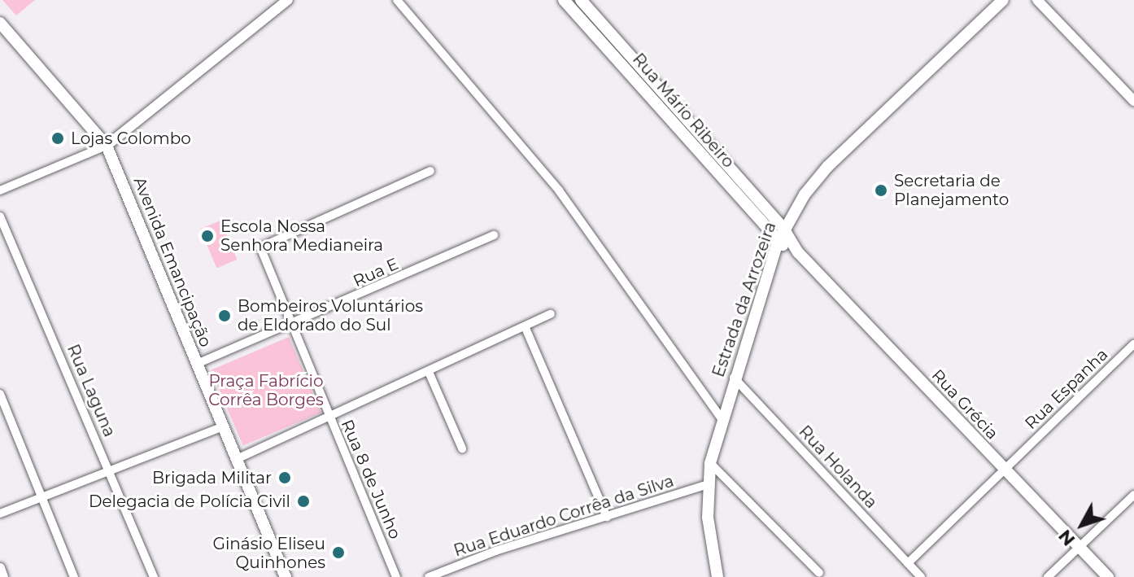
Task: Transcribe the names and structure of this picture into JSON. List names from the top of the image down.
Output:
{
  "streets": {
    "main road": [
      "Rua Mário Ribeiro",
      "Avenida Emancipação",
      "Estrada da Arrozeira",
      "Rua Grécia"
    ],
    "street": [
      "Rua E",
      "Rua Espanha",
      "Rua Laguna",
      "Rua Holanda",
      "Rua 8 de Junho",
      "Rua Eduardo Corrêa da Silva"
    ]
  },
  "crossings": [
    ["Rua Mário Ribeiro", "Estrada da Arrozeira"],
    ["Rua Mário Ribeiro", "Rua Grécia"],
    ["Avenida Emancipação", "Rua E"],
    ["Rua E", "Rua 8 de Junho"],
    ["Estrada da Arrozeira", "Rua Grécia"],
    ["Estrada da Arrozeira", "Rua Holanda"],
    ["Estrada da Arrozeira", "Rua Eduardo Corrêa da Silva"],
    ["Rua Espanha", "Rua Grécia"],
    ["Rua Espanha", "Rua Holanda"]
  ],
  "parks": ["Praça Fabrício Corrêa Borges"],
  "places": [
    "Lojas Colombo",
    "Secretaria de Planejamento",
    "Escola Nossa Senhora Medianeira",
    "Bombeiros Voluntários de Eldorado do Sul",
    "Brigada Militar",
    "Delegacia de Polícia Civil",
    "Ginásio Eliseu Quinhones"
  ],
  "north": "bottom left"
}
